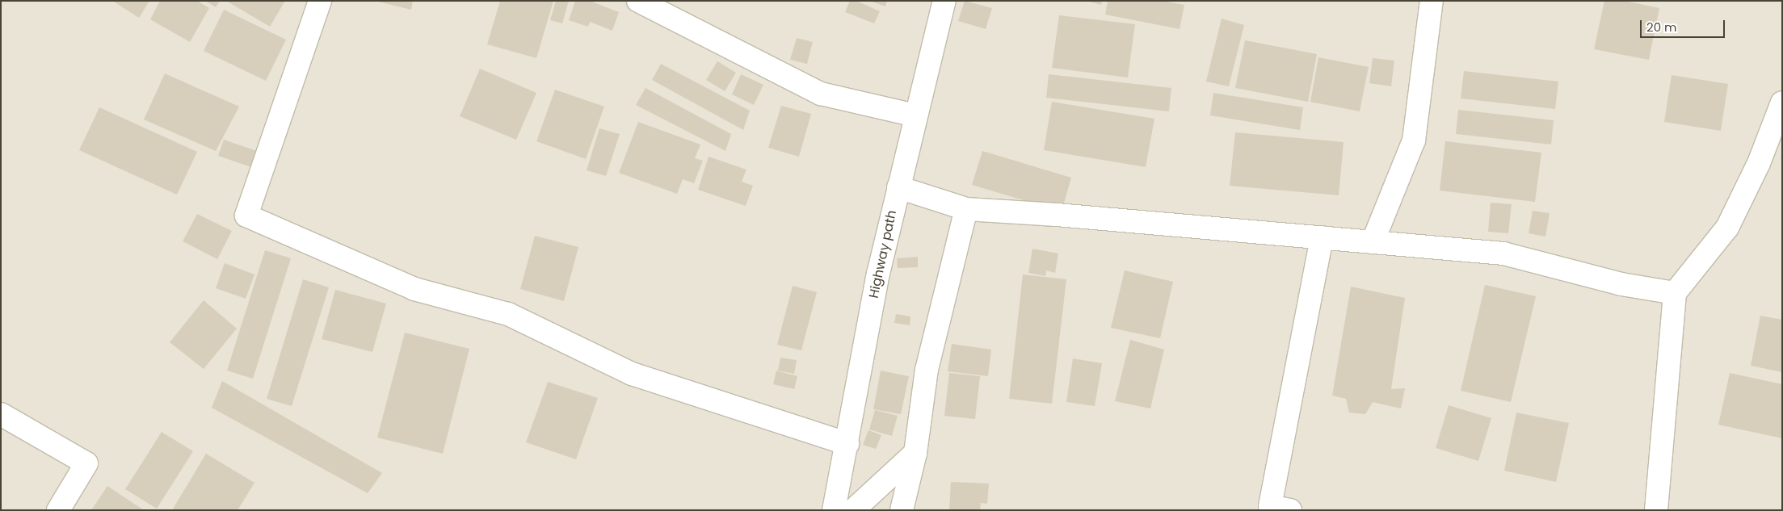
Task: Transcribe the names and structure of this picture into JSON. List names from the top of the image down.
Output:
{
  "streets": {
    "street": ["Highway path"]
  },
  "scale_bar": "20 m"
}
